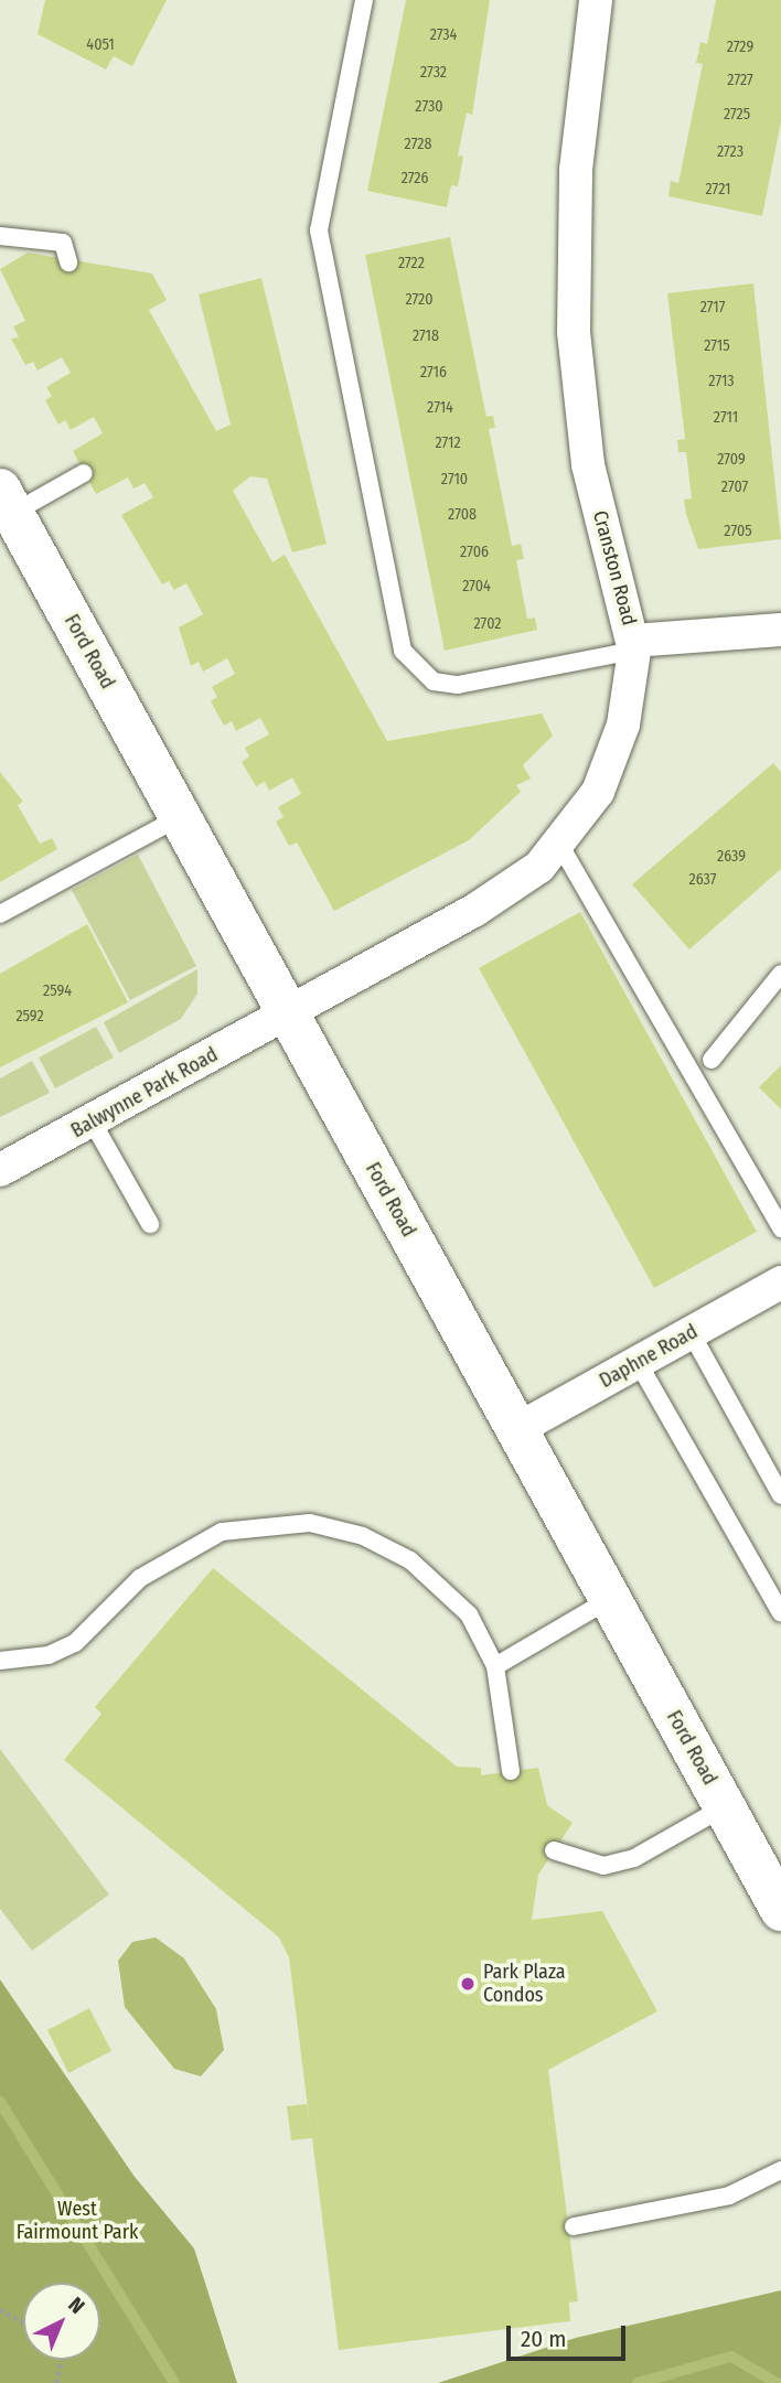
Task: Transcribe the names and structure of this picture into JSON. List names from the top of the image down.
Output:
{
  "streets": {
    "main road": ["Ford Road"],
    "street": ["Cranston Road", "Balwynne Park Road", "Daphne Road"]
  },
  "crossings": [
    ["Cranston Road", "Ford Road"],
    ["Cranston Road", "Balwynne Park Road"],
    ["Ford Road", "Balwynne Park Road"],
    ["Ford Road", "Daphne Road"]
  ],
  "parks": ["West Fairmount Park"],
  "places": ["Park Plaza Condos"],
  "house_numbers": [
    "2734",
    "4051",
    "2729",
    "2732",
    "2727",
    "2730",
    "2725",
    "2728",
    "2723",
    "2726",
    "2721",
    "2722",
    "2720",
    "2717",
    "2718",
    "2715",
    "2716",
    "2713",
    "2714",
    "2711",
    "2712",
    "2709",
    "2710",
    "2707",
    "2708",
    "2705",
    "2706",
    "2704",
    "2702",
    "2639",
    "2637",
    "2594",
    "2592"
  ],
  "scale_bar": "20 m",
  "north": "top right"
}
